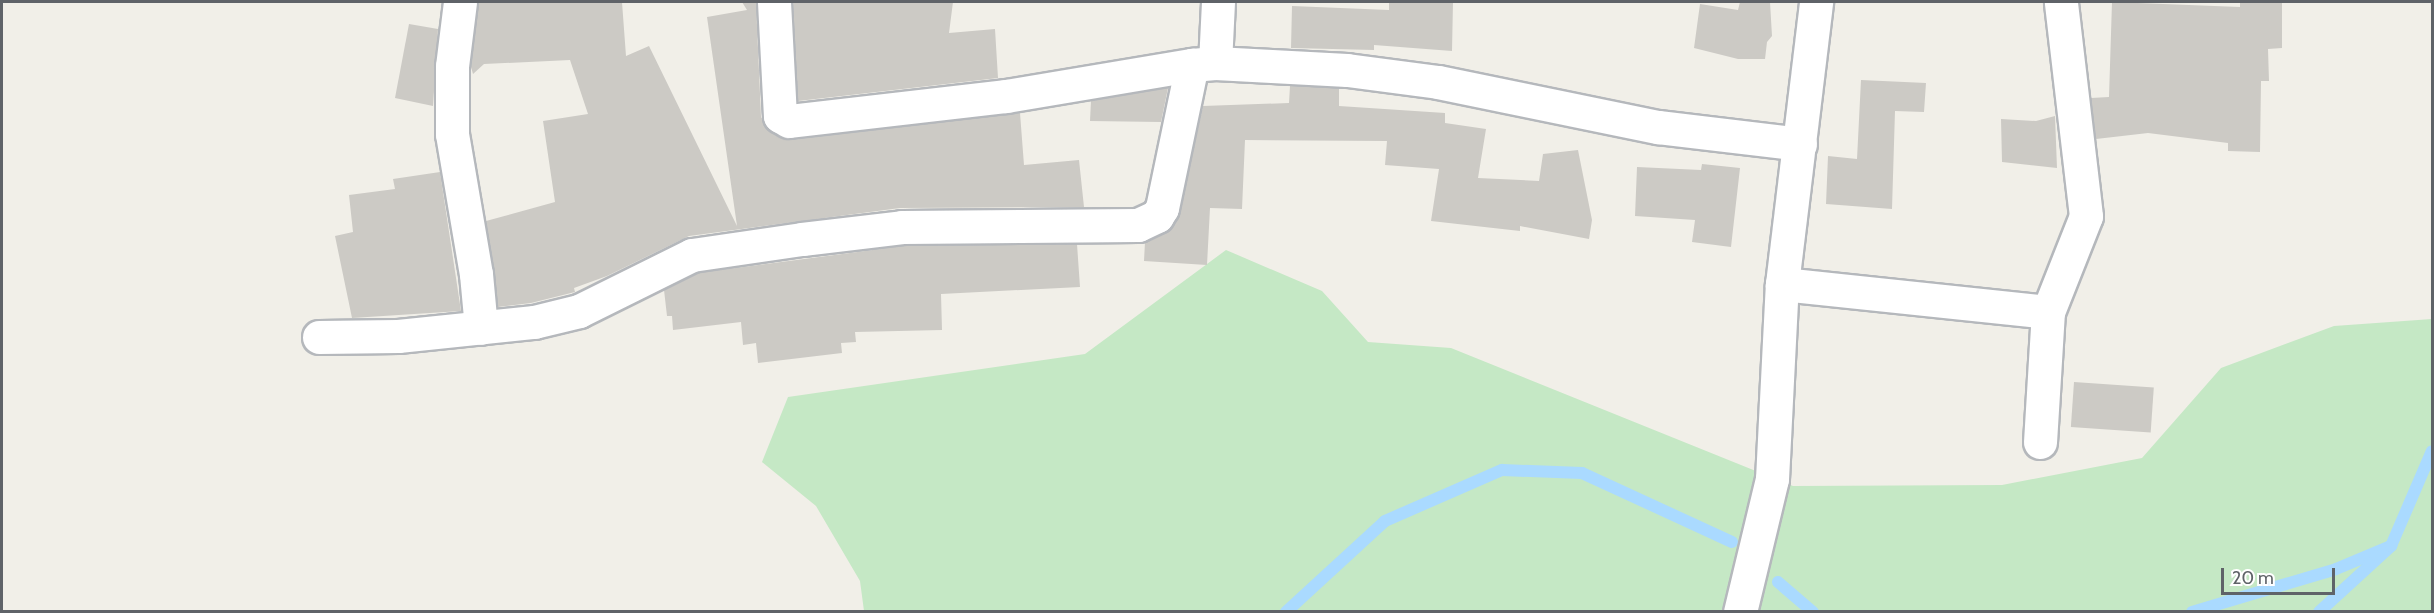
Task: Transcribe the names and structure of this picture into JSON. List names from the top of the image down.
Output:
{
  "scale_bar": "20 m"
}
